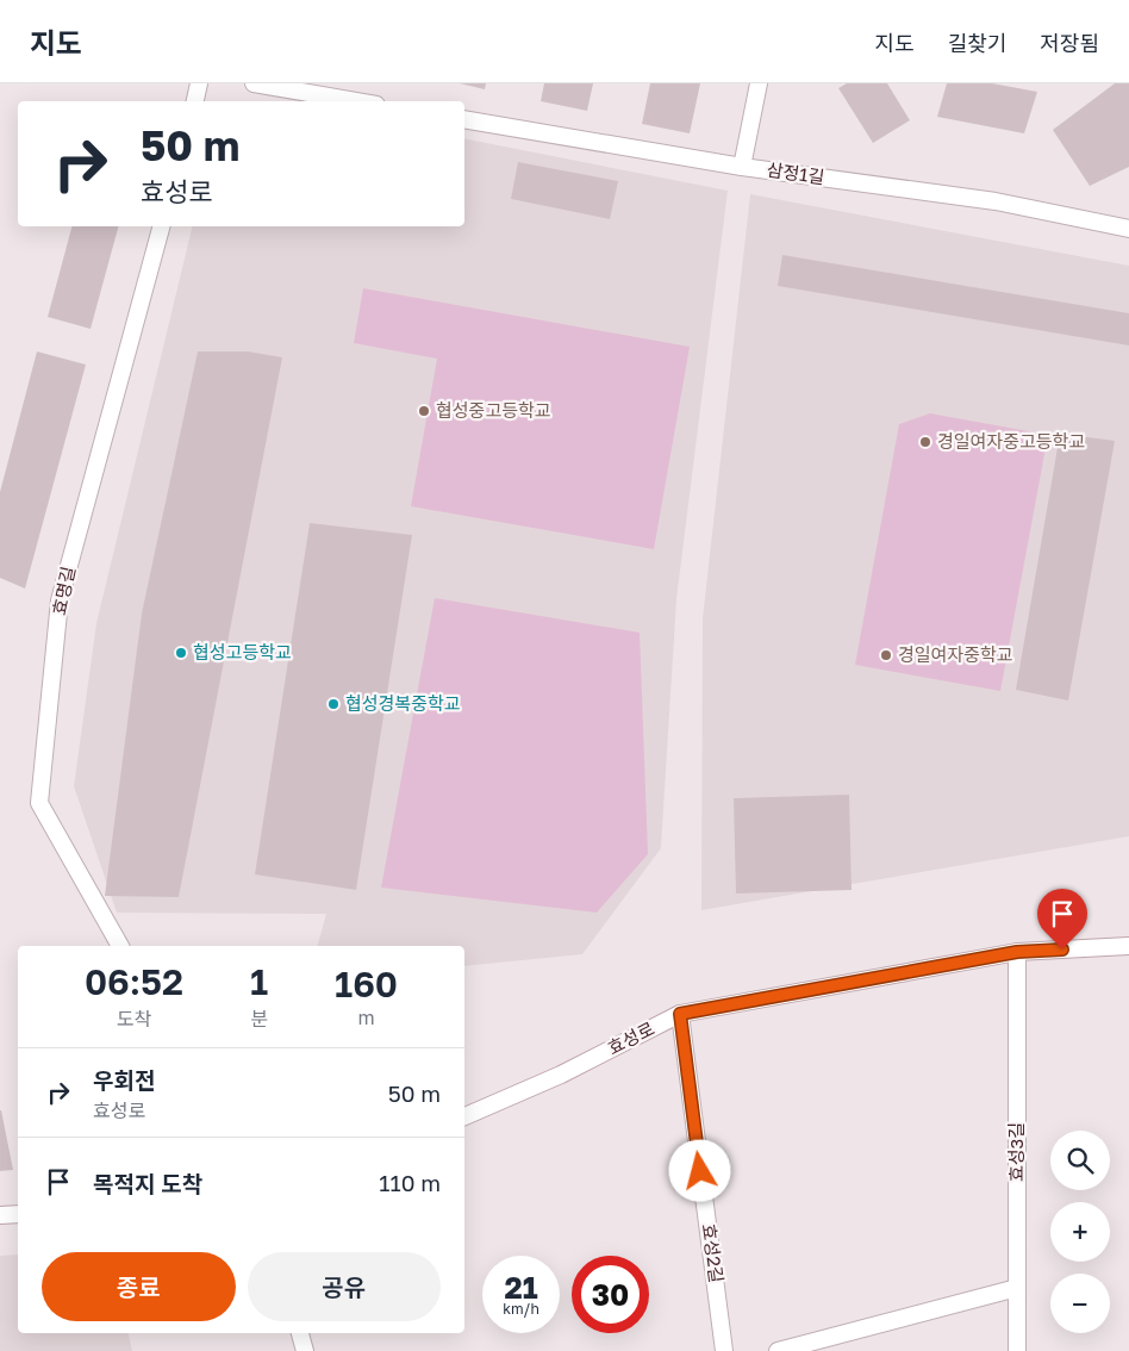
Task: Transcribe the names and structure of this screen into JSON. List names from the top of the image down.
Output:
{
  "streets": {
    "street": [
      "삼정1길",
      "효명길",
      "효성로",
      "효성3길",
      "효성2길"
    ]
  },
  "crossings": [
    ["효성로", "효성3길"],
    ["효성로", "효성2길"]
  ],
  "places": [
    "협성중고등학교",
    "경일여자중고등학교",
    "협성고등학교",
    "경일여자중학교",
    "협성경복중학교"
  ],
  "page": {
    "header": "지도",
    "nav": ["지도", "길찾기", "저장됨"],
    "turn": ["50 m", "효성로"],
    "eta": [
      "06:52",
      "도착",
      "1",
      "분",
      "160",
      "m"
    ],
    "list": [
      {
        "name": "우회전",
        "note": "효성로",
        "value": "50 m"
      },
      {
        "name": "목적지 도착",
        "value": "110 m"
      }
    ],
    "map_buttons": ["+", "−"],
    "buttons": ["종료", "공유"],
    "speed": "21 km/h",
    "limit": "30"
  }
}
